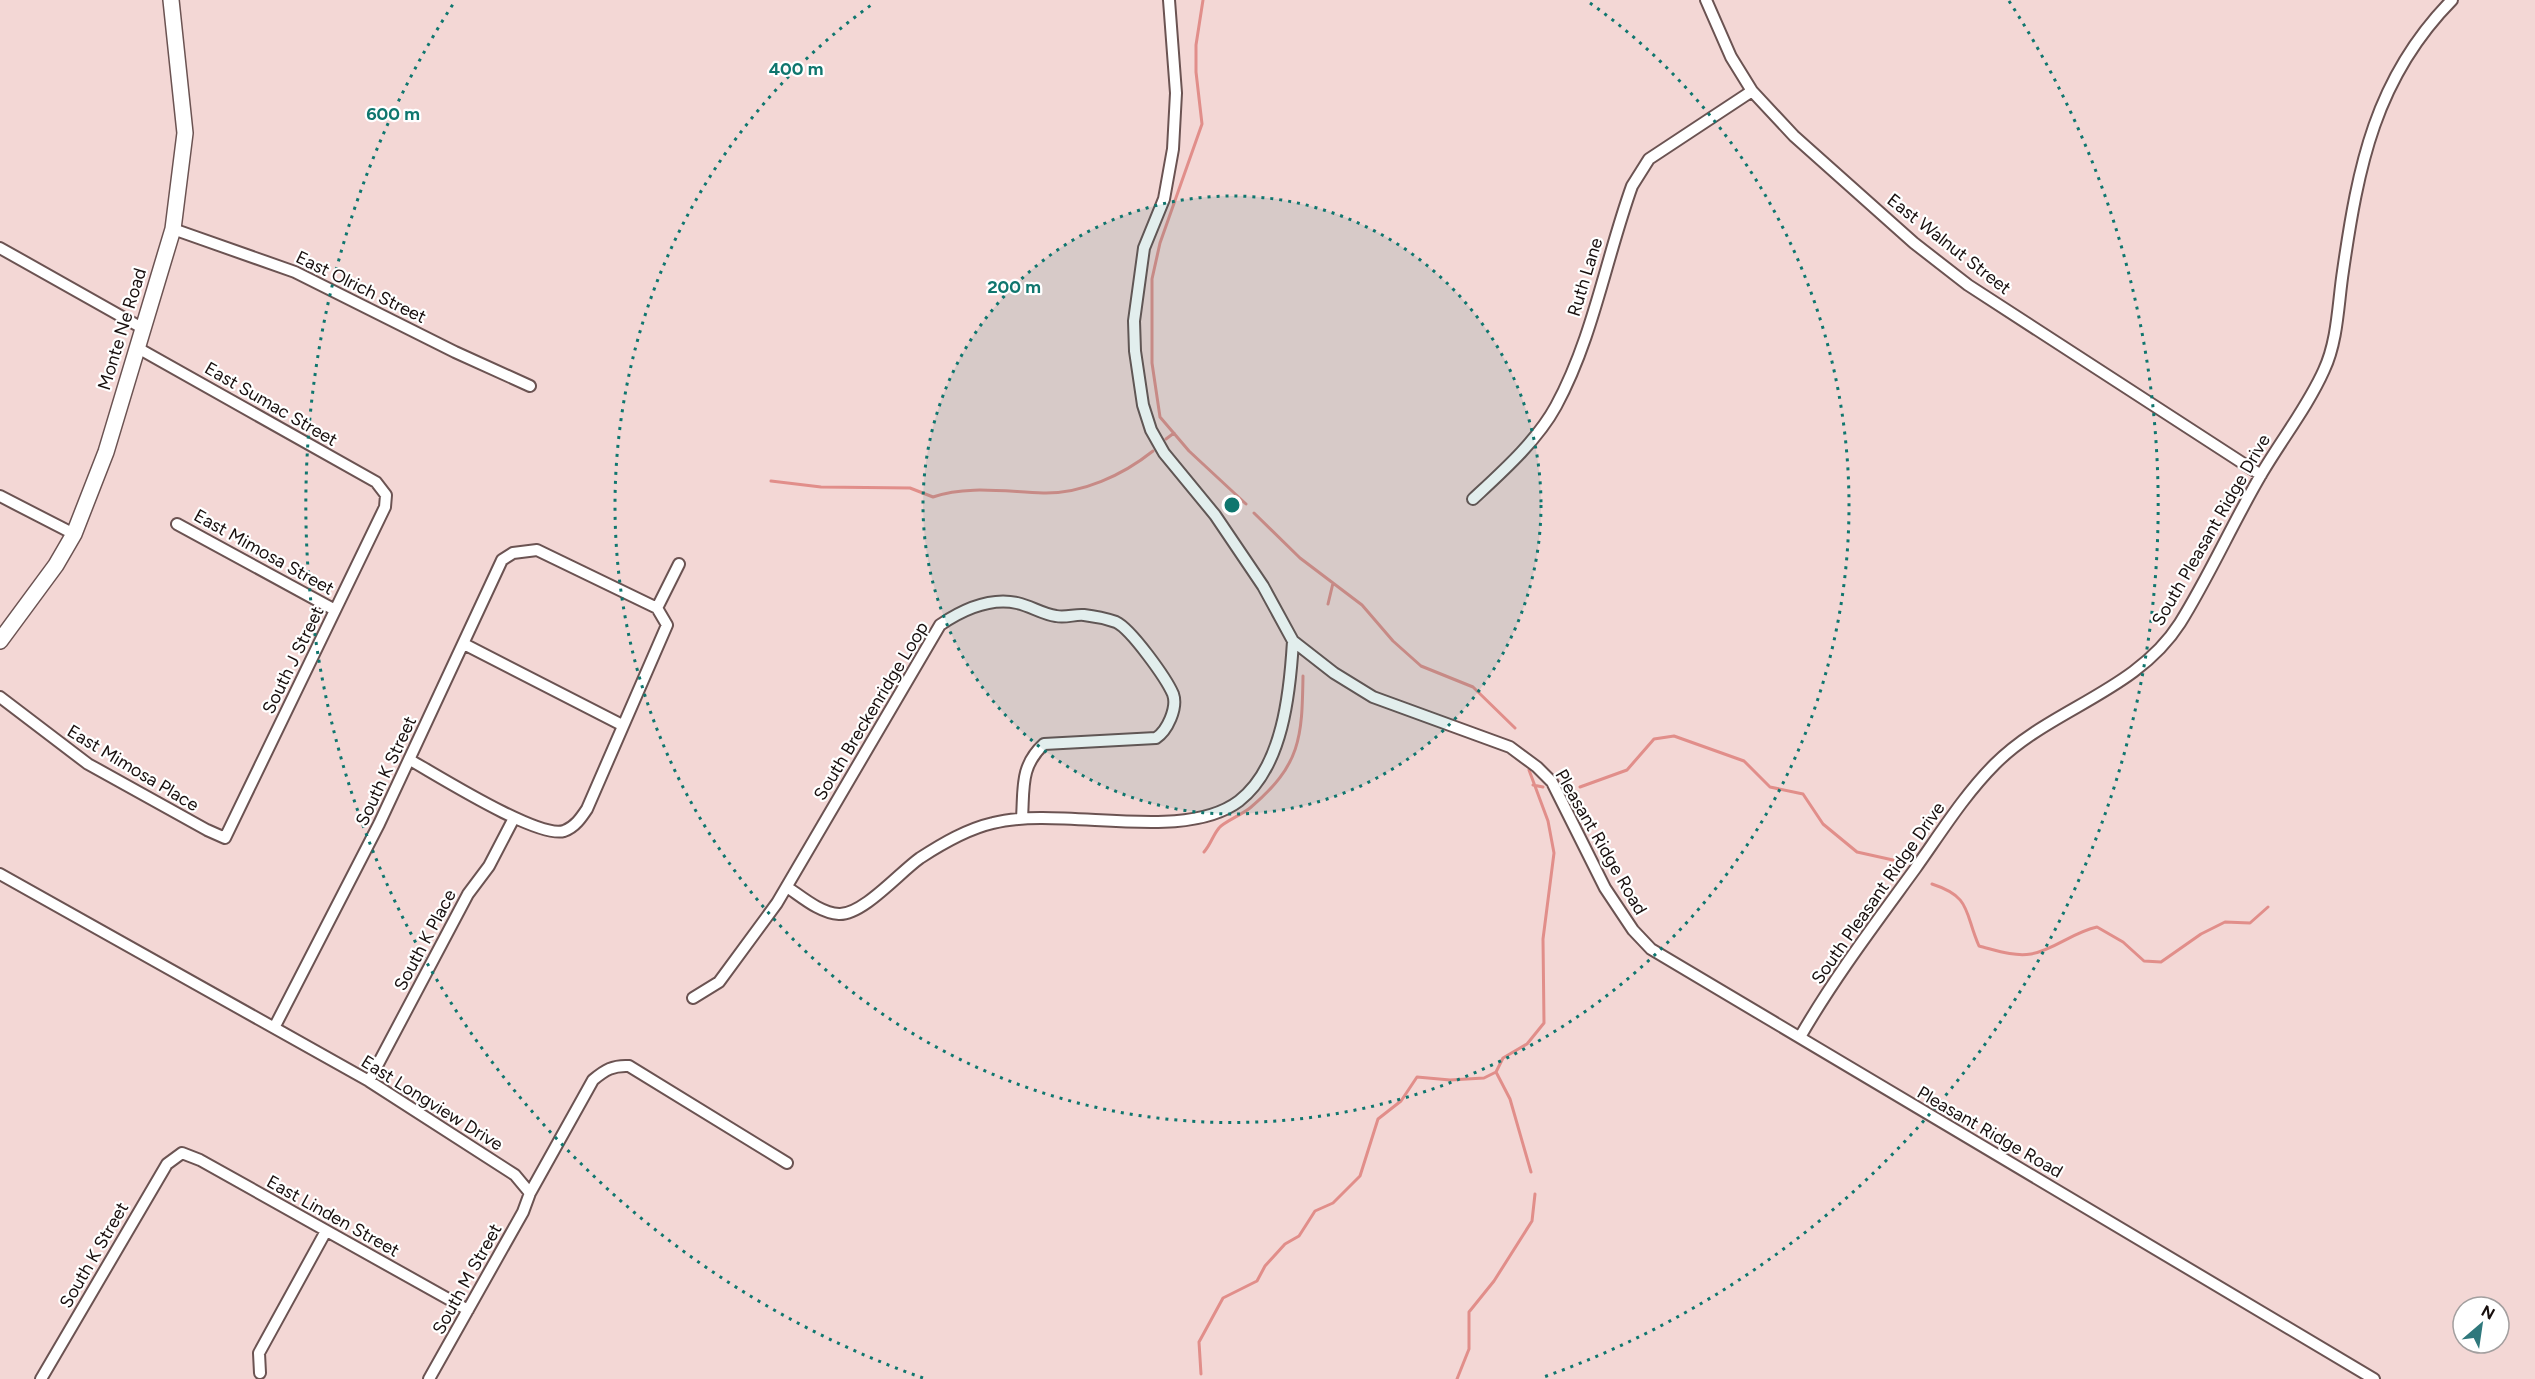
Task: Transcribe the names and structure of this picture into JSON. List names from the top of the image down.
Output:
{
  "streets": {
    "street": [
      "East Walnut Street",
      "Ruth Lane",
      "East Olrich Street",
      "Monte Ne Road",
      "East Sumac Street",
      "South Pleasant Ridge Drive",
      "East Mimosa Street",
      "South J Street",
      "South Breckenridge Loop",
      "East Mimosa Place",
      "South K Street",
      "Pleasant Ridge Road",
      "South K Place",
      "East Longview Drive",
      "East Linden Street",
      "South M Street"
    ]
  },
  "crossings": [
    ["East Walnut Street", "Ruth Lane"],
    ["East Walnut Street", "South Pleasant Ridge Drive"],
    ["East Olrich Street", "Monte Ne Road"],
    ["Monte Ne Road", "East Sumac Street"],
    ["East Sumac Street", "South J Street"],
    ["South Pleasant Ridge Drive", "Pleasant Ridge Road"],
    ["East Mimosa Street", "South J Street"],
    ["South J Street", "East Mimosa Place"],
    ["South K Street", "East Longview Drive"],
    ["South K Street", "East Linden Street"],
    ["South K Place", "East Longview Drive"],
    ["East Longview Drive", "South M Street"],
    ["East Linden Street", "South M Street"]
  ],
  "north": "top right",
  "rings": ["400 m", "600 m", "200 m"]
}
